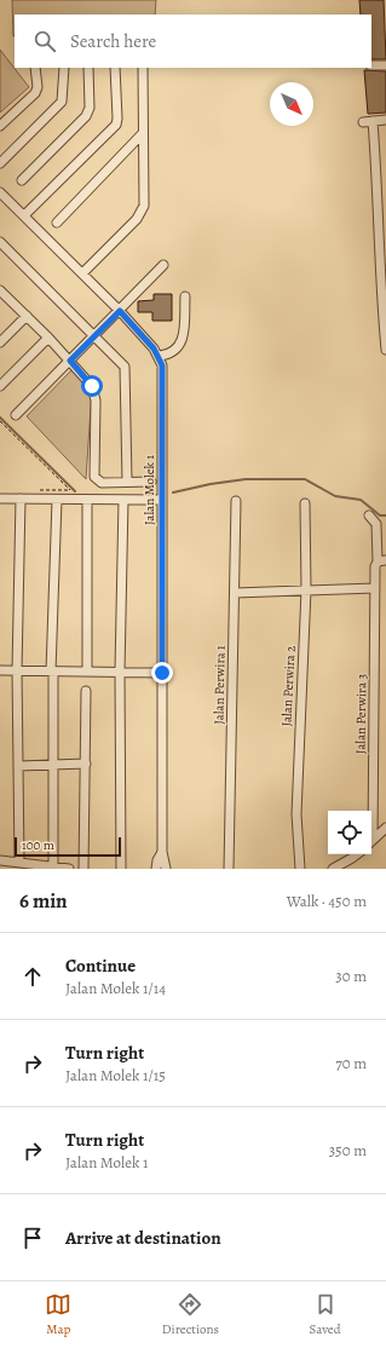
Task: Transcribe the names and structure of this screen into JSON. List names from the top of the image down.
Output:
{
  "streets": {
    "street": [
      "Jalan Molek 1",
      "Jalan Perwira 1",
      "Jalan Perwira 2",
      "Jalan Perwira 3"
    ]
  },
  "scale_bar": "100 m",
  "north": "bottom right",
  "page": {
    "search": "Search here",
    "scale": "100 m",
    "heading": ["6 min", "Walk · 450 m"],
    "list": [
      ["Continue", "Jalan Molek 1/14", "30 m"],
      ["Turn right", "Jalan Molek 1/15", "70 m"],
      ["Turn right", "Jalan Molek 1", "350 m"],
      "Arrive at destination"
    ],
    "nav": ["Map", "Directions", "Saved"]
  }
}
